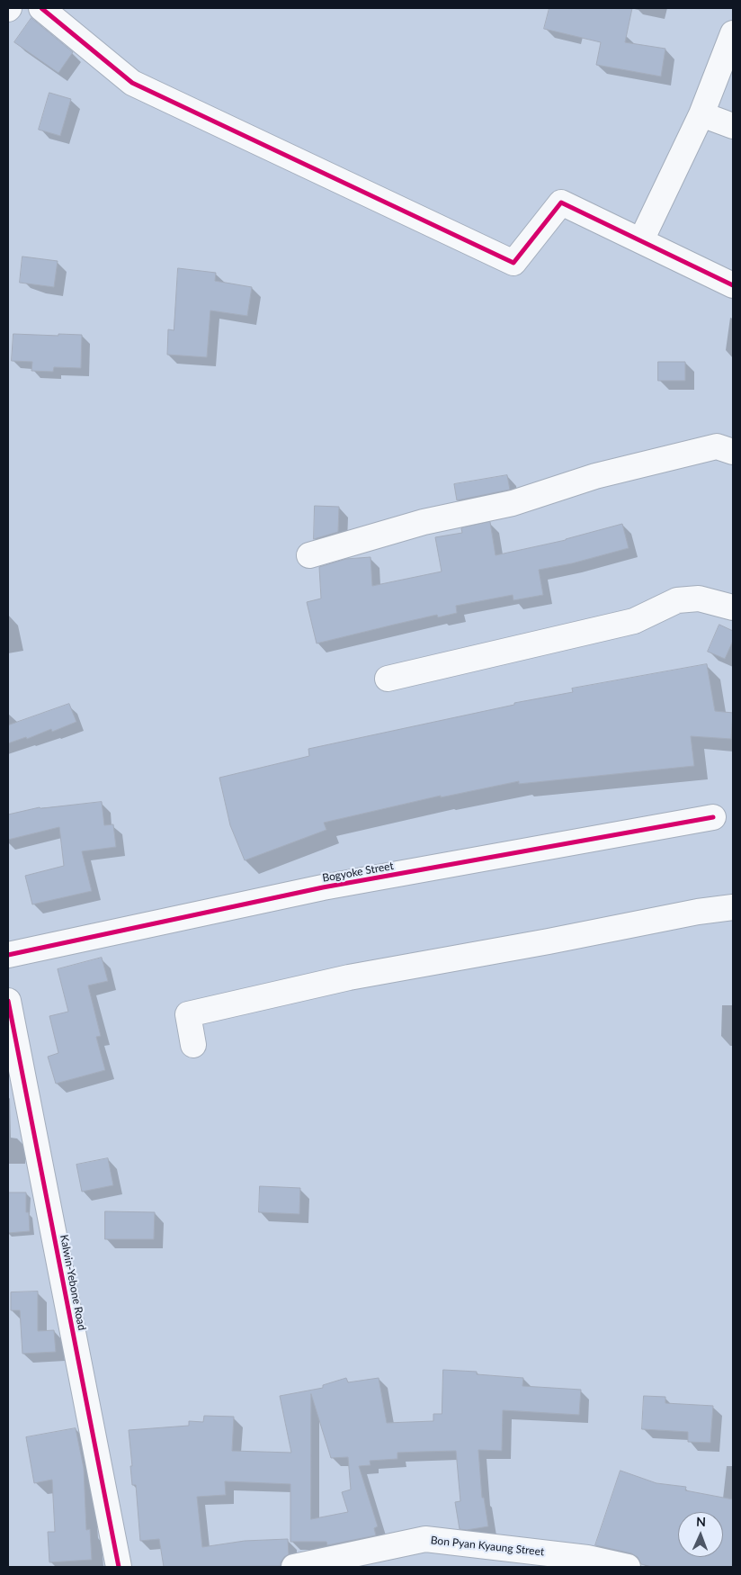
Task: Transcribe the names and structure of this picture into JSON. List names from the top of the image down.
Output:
{
  "streets": {
    "street": ["Bogyoke Street", "Kalwin-Yebone Road", "Bon Pyan Kyaung Street"]
  },
  "north": "top"
}
